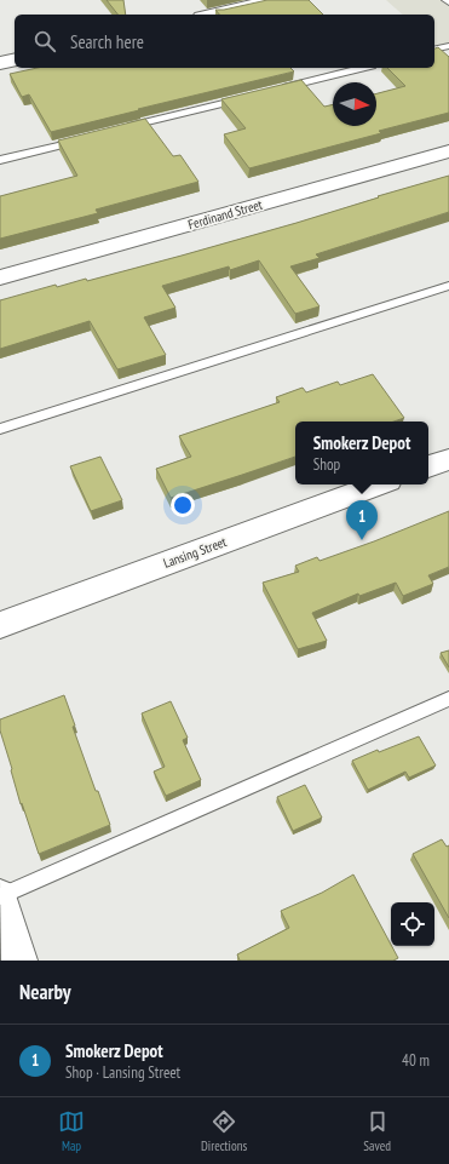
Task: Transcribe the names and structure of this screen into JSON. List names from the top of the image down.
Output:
{
  "streets": {
    "street": ["Ferdinand Street", "Lansing Street"]
  },
  "north": "right",
  "page": {
    "search": "Search here",
    "popup": ["Smokerz Depot", "Shop"],
    "pins": "1",
    "heading": "Nearby",
    "list": [
      {
        "mark": "1",
        "name": "Smokerz Depot",
        "note": "Shop · Lansing Street",
        "value": "40 m"
      }
    ],
    "nav": ["Map", "Directions", "Saved"]
  }
}
